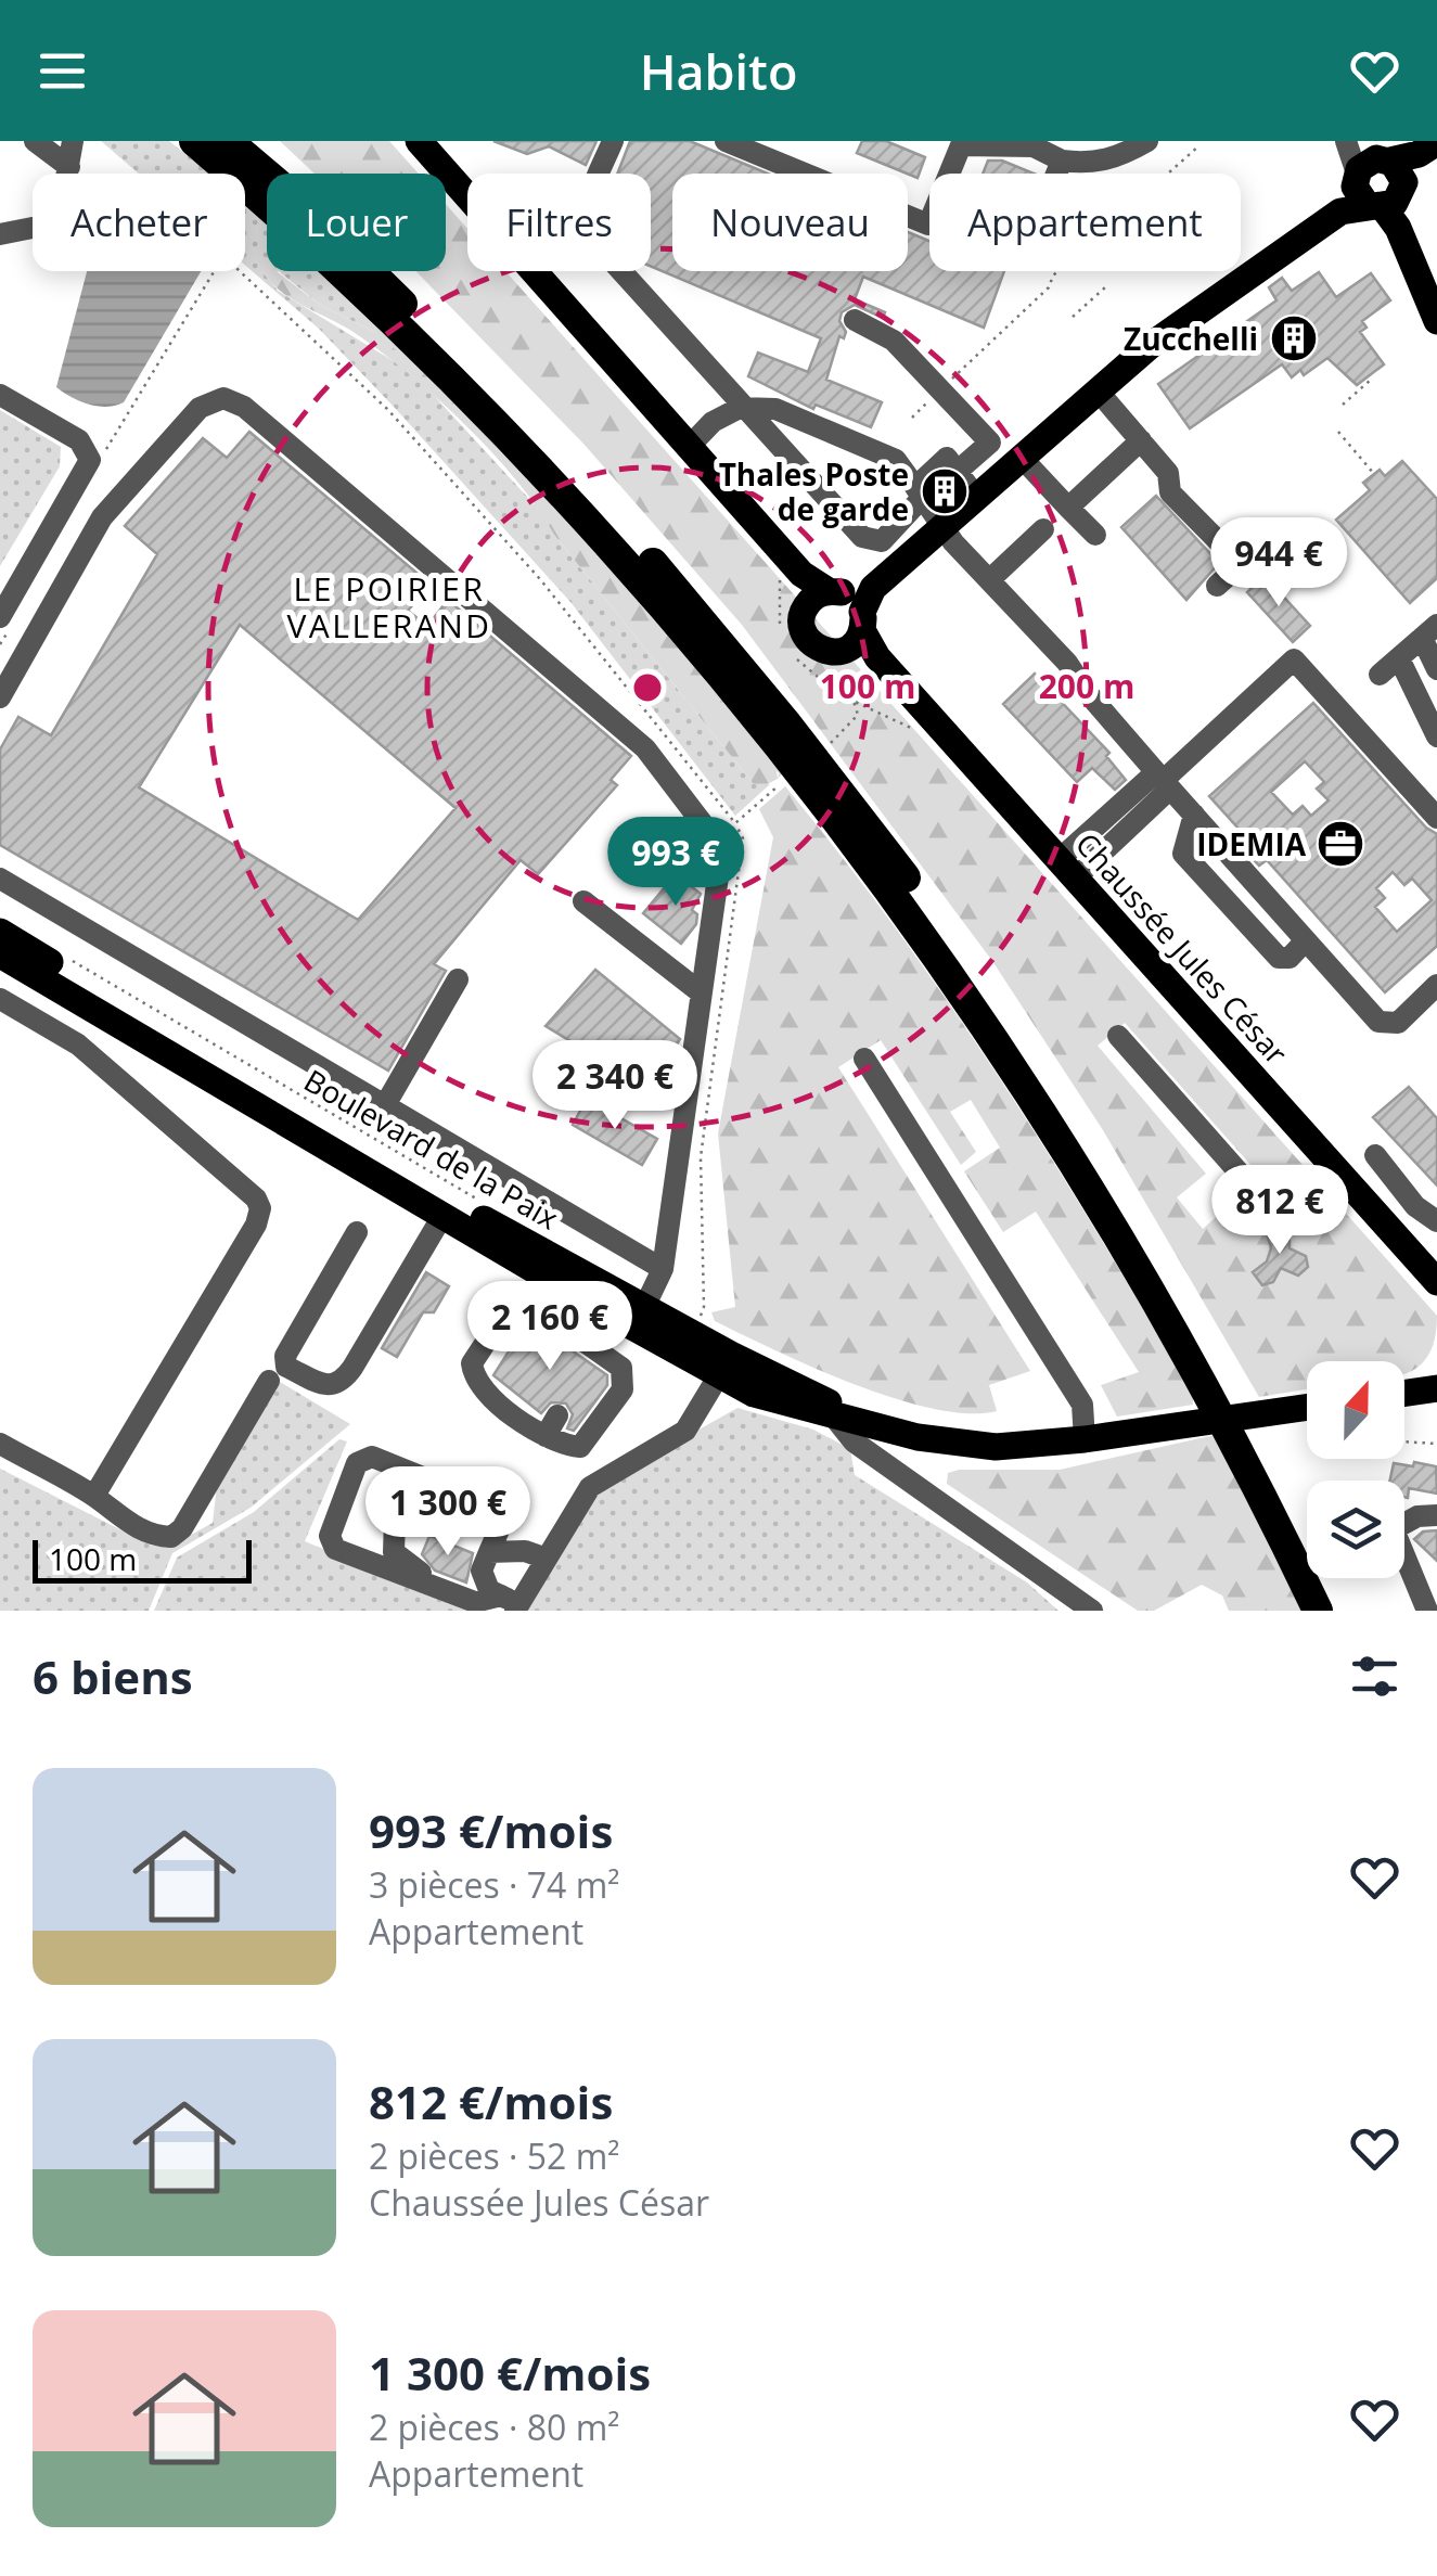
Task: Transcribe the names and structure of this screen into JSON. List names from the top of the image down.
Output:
{
  "streets": {
    "main road": ["Chaussée Jules César", "Boulevard de la Paix"]
  },
  "districts": ["LE POIRIER VALLERAND"],
  "places": {
    "building": ["Zucchelli", "Thales Poste de garde"],
    "office": ["IDEMIA"]
  },
  "scale_bar": "100 m",
  "north": "top",
  "page": {
    "header": "Habito",
    "chip": [
      "Acheter",
      "Louer",
      "Filtres",
      "Nouveau",
      "Appartement"
    ],
    "price": [
      "944 €",
      "993 €",
      "2 340 €",
      "812 €",
      "2 160 €",
      "1 300 €"
    ],
    "scale": "100 m",
    "heading": "6 biens",
    "list": [
      {
        "name": "993 €/mois",
        "note": "3 pièces · 74 m² · Appartement"
      },
      {
        "name": "812 €/mois",
        "note": "2 pièces · 52 m² · Chaussée Jules César"
      },
      {
        "name": "1 300 €/mois",
        "note": "2 pièces · 80 m² · Appartement"
      }
    ]
  },
  "rings": ["100 m", "200 m"]
}
